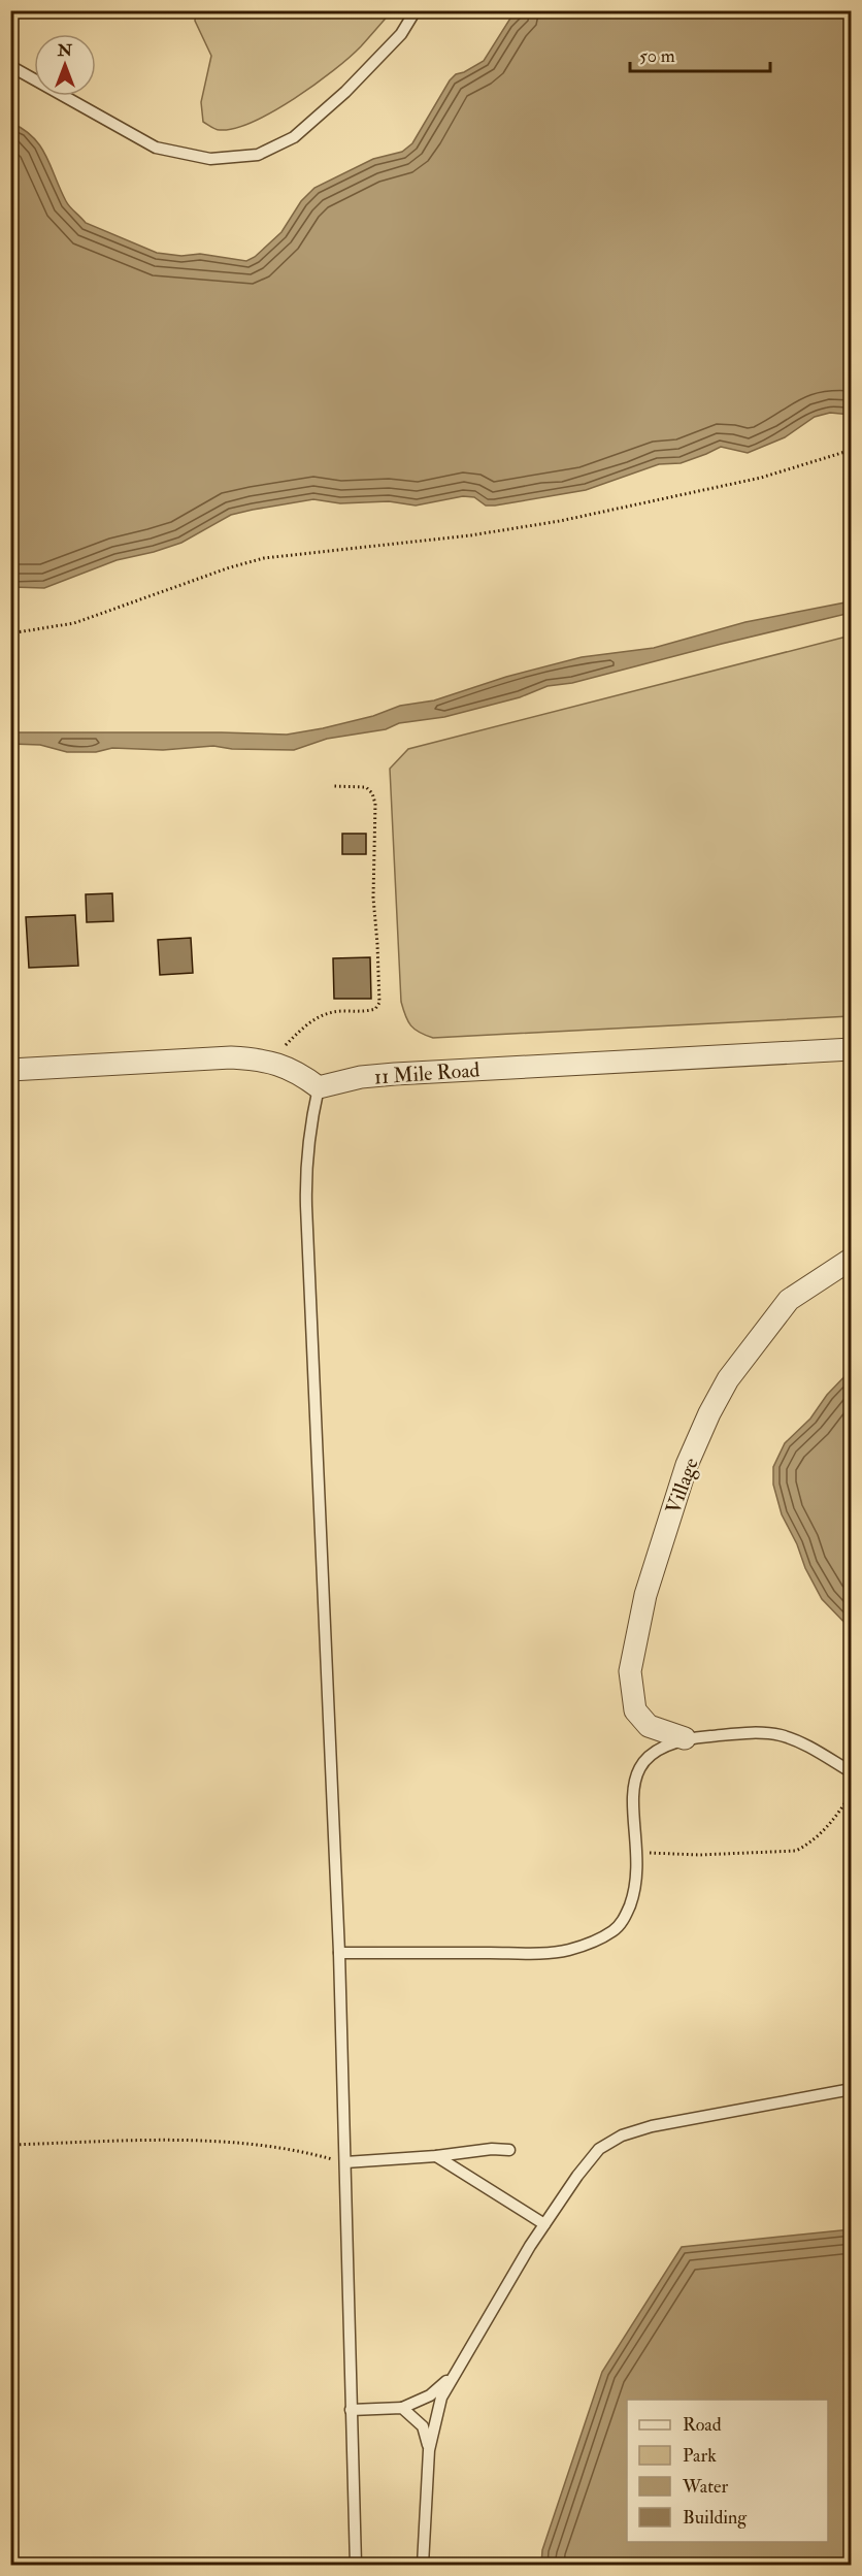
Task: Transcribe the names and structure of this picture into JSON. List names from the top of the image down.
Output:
{
  "streets": {
    "street": ["11 Mile Road", "Village"]
  },
  "legend": [
    "Road",
    "Park",
    "Water",
    "Building"
  ],
  "scale_bar": "50 m",
  "north": "top"
}
